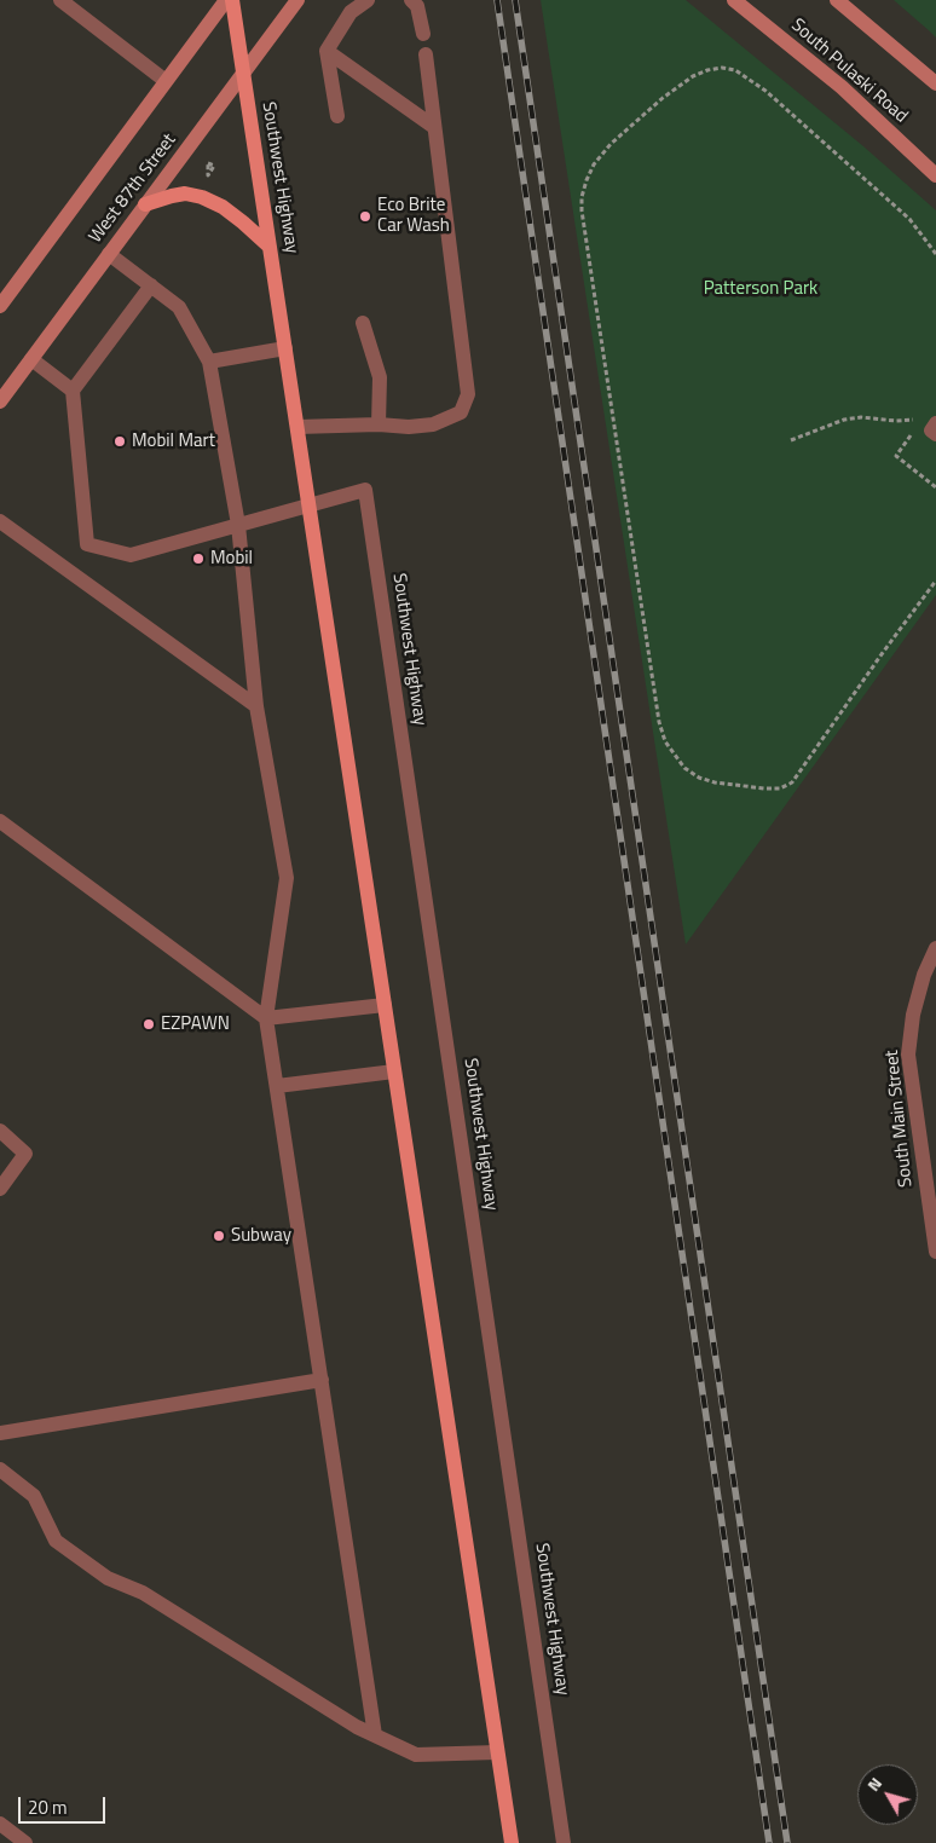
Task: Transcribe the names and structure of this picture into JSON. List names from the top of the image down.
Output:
{
  "streets": {
    "main road": ["South Pulaski Road", "Southwest Highway", "West 87th Street"],
    "street": ["South Main Street"]
  },
  "crossings": [
    ["Southwest Highway", "West 87th Street"]
  ],
  "parks": ["Patterson Park"],
  "places": [
    "Eco Brite Car Wash",
    "Mobil Mart",
    "Mobil",
    "EZPAWN",
    "Subway"
  ],
  "scale_bar": "20 m",
  "north": "top left"
}
